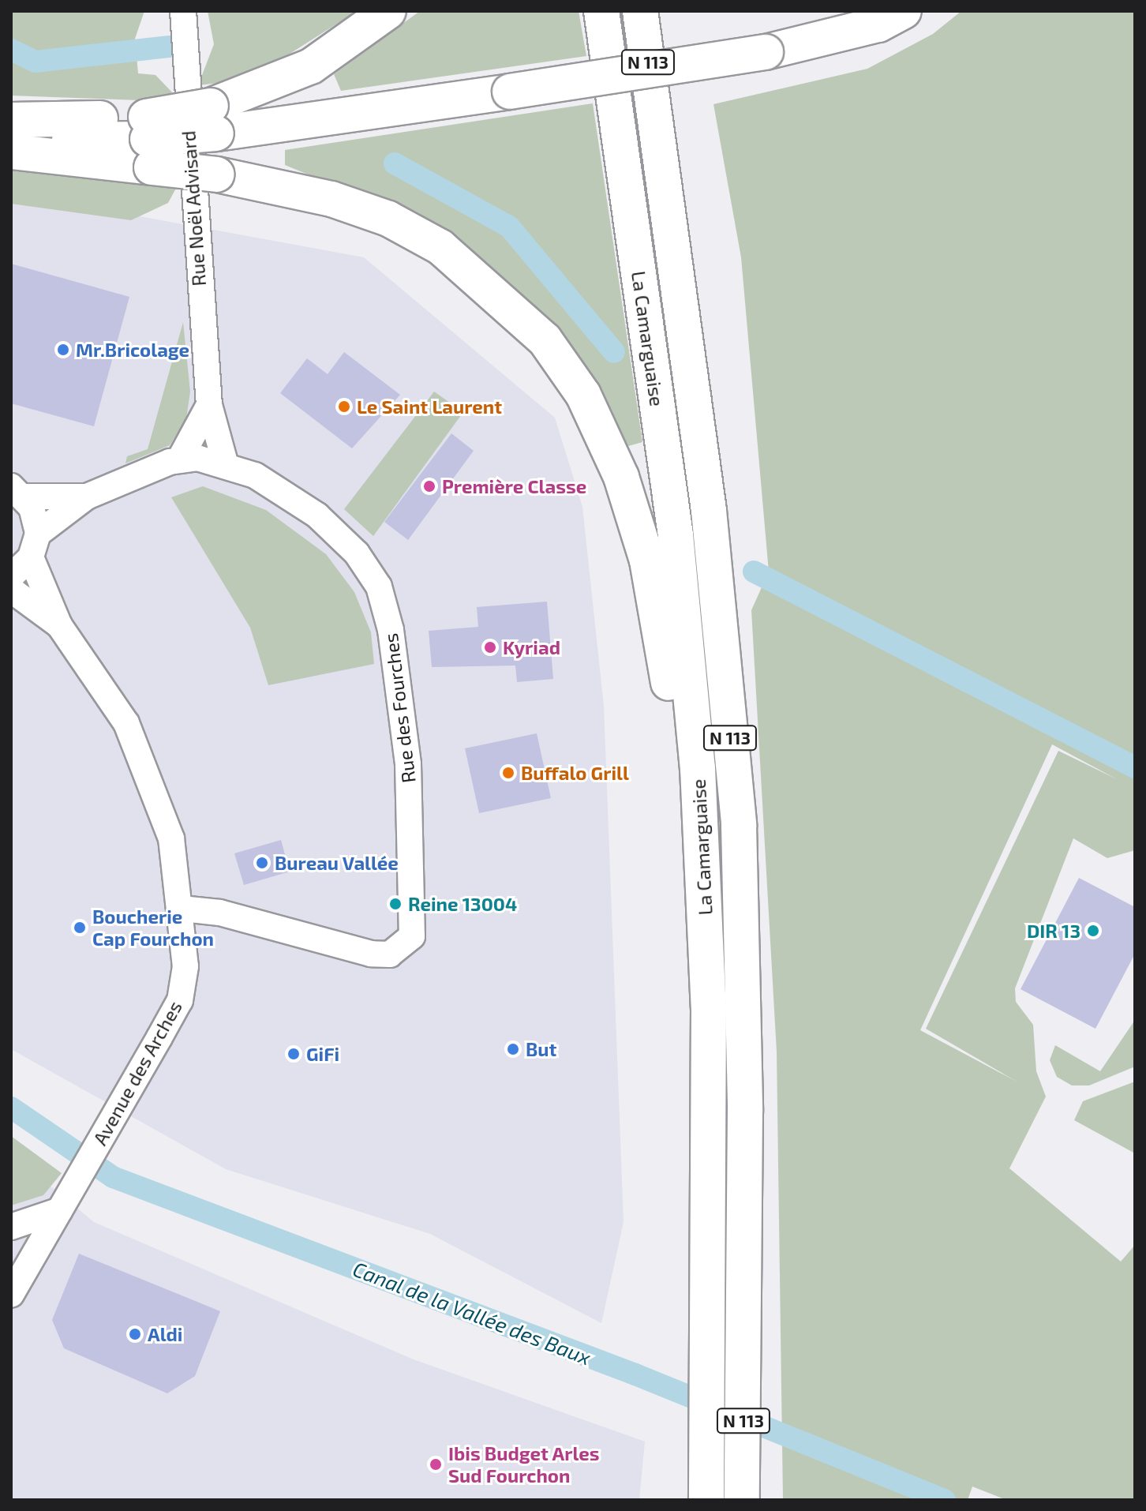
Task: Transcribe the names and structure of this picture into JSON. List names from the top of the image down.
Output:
{
  "streets": {
    "highway": ["N 113", "La Camarguaise"],
    "street": ["Rue Noël Advisard", "Rue des Fourches", "Avenue des Arches"]
  },
  "crossings": [
    ["Rue Noël Advisard", "Rue des Fourches"],
    ["Rue des Fourches", "Avenue des Arches"]
  ],
  "water": ["Canal de la Vallée des Baux"],
  "places": [
    "Mr.Bricolage",
    "Le Saint Laurent",
    "Première Classe",
    "Kyriad",
    "Buffalo Grill",
    "Bureau Vallée",
    "Reine 13004",
    "Boucherie Cap Fourchon",
    "DIR 13",
    "But",
    "GiFi",
    "Aldi",
    "Ibis Budget Arles Sud Fourchon"
  ]
}
